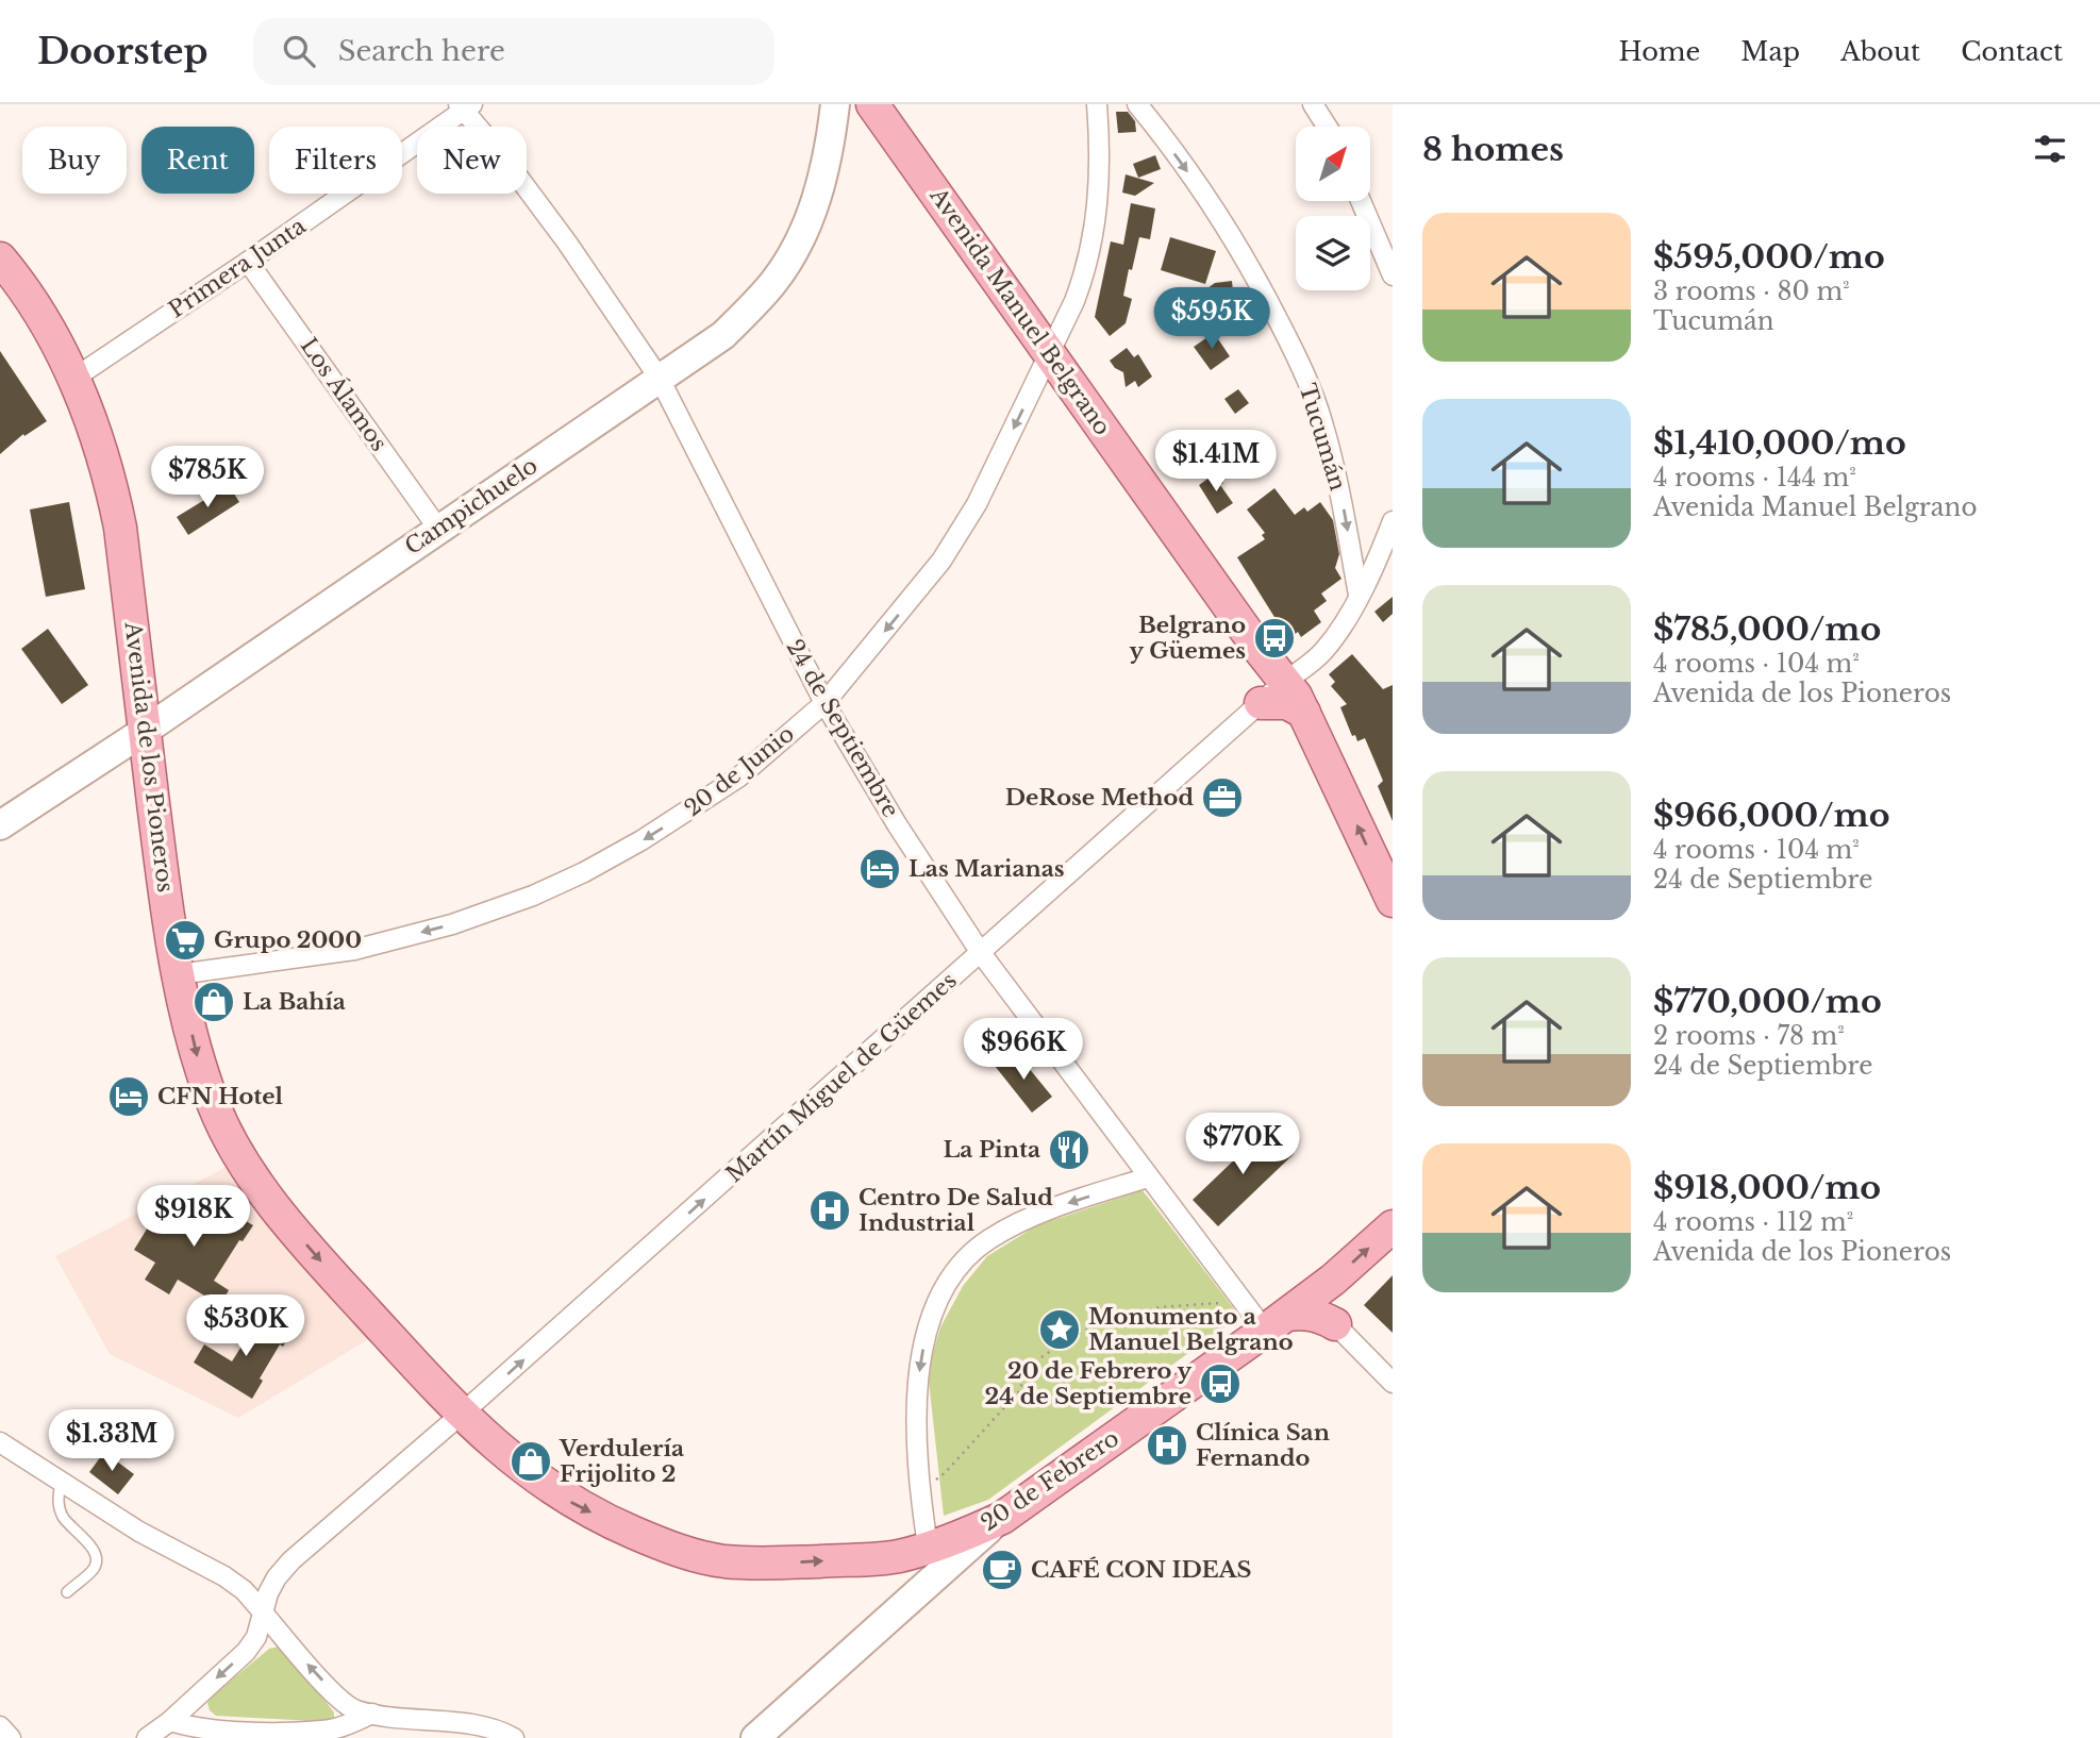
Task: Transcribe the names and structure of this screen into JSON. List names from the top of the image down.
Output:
{
  "streets": {
    "main road": ["Avenida Manuel Belgrano", "Avenida de los Pioneros", "20 de Febrero"],
    "street": [
      "Primera Junta",
      "Los Álamos",
      "Tucumán",
      "Campichuelo",
      "24 de Septiembre",
      "20 de Junio",
      "Martín Miguel de Güemes"
    ]
  },
  "crossings": [
    ["Primera Junta", "Los Álamos"],
    ["Primera Junta", "24 de Septiembre"],
    ["Primera Junta", "Avenida de los Pioneros"],
    ["Avenida Manuel Belgrano", "20 de Junio"],
    ["Avenida Manuel Belgrano", "Martín Miguel de Güemes"],
    ["Los Álamos", "Campichuelo"],
    ["Tucumán", "Martín Miguel de Güemes"],
    ["Campichuelo", "24 de Septiembre"],
    ["Campichuelo", "Avenida de los Pioneros"],
    ["24 de Septiembre", "20 de Junio"],
    ["24 de Septiembre", "Martín Miguel de Güemes"],
    ["24 de Septiembre", "20 de Febrero"],
    ["Avenida de los Pioneros", "20 de Junio"],
    ["Avenida de los Pioneros", "Martín Miguel de Güemes"],
    ["Avenida de los Pioneros", "20 de Febrero"],
    ["Martín Miguel de Güemes", "20 de Febrero"]
  ],
  "one_way": [
    "Tucumán",
    "Avenida de los Pioneros",
    "20 de Junio",
    "20 de Febrero"
  ],
  "places": {
    "bus stop": ["Belgrano y Güemes", "20 de Febrero y 24 de Septiembre"],
    "office": ["DeRose Method"],
    "hotel": ["Las Marianas", "CFN Hotel"],
    "supermarket": ["Grupo 2000"],
    "shop": ["La Bahía", "Verdulería Frijolito 2"],
    "restaurant": ["La Pinta"],
    "hospital": ["Centro De Salud Industrial", "Clínica San Fernando"],
    "place": ["Monumento a Manuel Belgrano"],
    "cafe": ["CAFÉ CON IDEAS"]
  },
  "north": "top right",
  "page": {
    "header": "Doorstep",
    "search": "Search here",
    "nav": [
      "Home",
      "Map",
      "About",
      "Contact"
    ],
    "heading": "8 homes",
    "chip": [
      "Buy",
      "Rent",
      "Filters",
      "New"
    ],
    "list": [
      {
        "name": "$595,000/mo",
        "note": "3 rooms · 80 m² · Tucumán"
      },
      {
        "name": "$1,410,000/mo",
        "note": "4 rooms · 144 m² · Avenida Manuel Belgrano"
      },
      {
        "name": "$785,000/mo",
        "note": "4 rooms · 104 m² · Avenida de los Pioneros"
      },
      {
        "name": "$966,000/mo",
        "note": "4 rooms · 104 m² · 24 de Septiembre"
      },
      {
        "name": "$770,000/mo",
        "note": "2 rooms · 78 m² · 24 de Septiembre"
      },
      {
        "name": "$918,000/mo",
        "note": "4 rooms · 112 m² · Avenida de los Pioneros"
      }
    ],
    "price": [
      "$595K",
      "$1.41M",
      "$785K",
      "$966K",
      "$770K",
      "$918K",
      "$530K",
      "$1.33M"
    ]
  }
}
